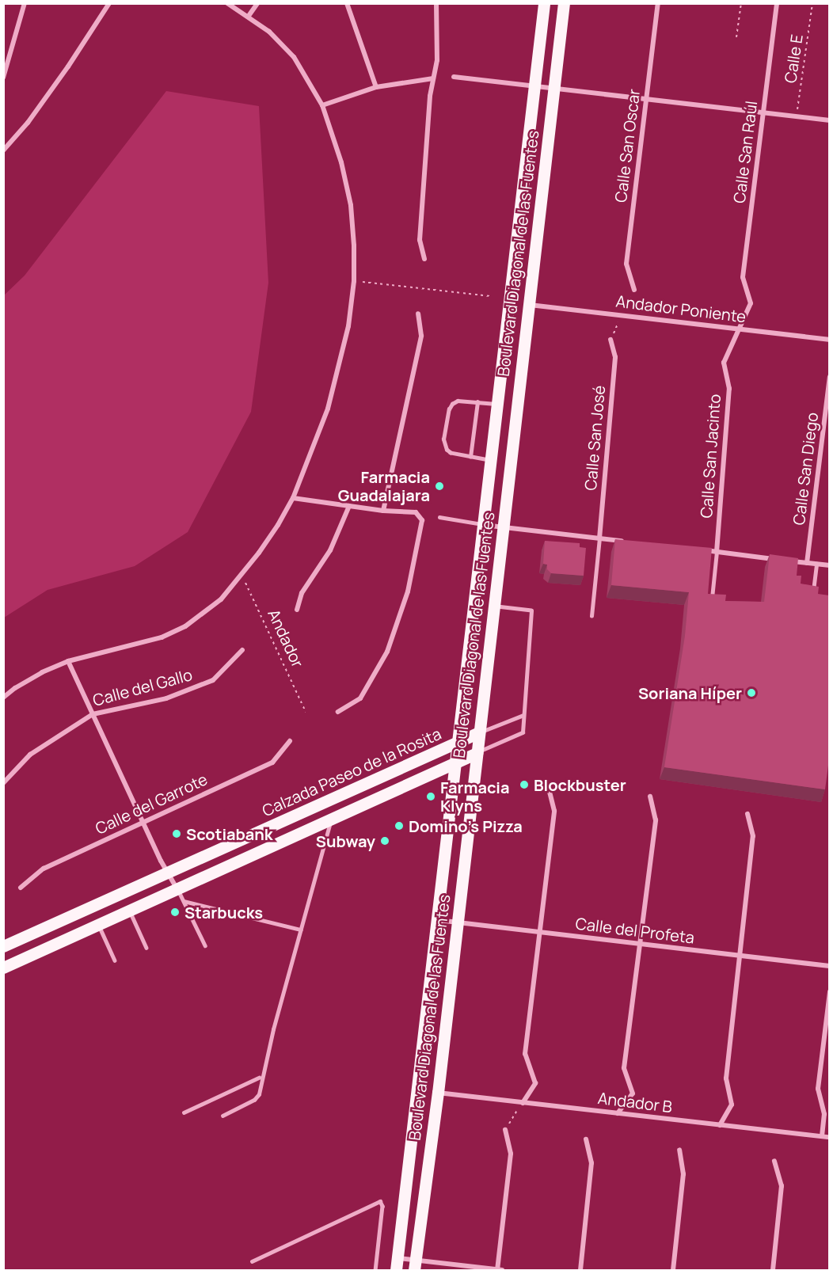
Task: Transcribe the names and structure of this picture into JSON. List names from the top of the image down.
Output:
{
  "streets": {
    "main road": ["Boulevard Diagonal de las Fuentes", "Calzada Paseo de la Rosita"],
    "street": [
      "Calle San Oscar",
      "Calle San Raúl",
      "Andador Poniente",
      "Calle San José",
      "Calle San Jacinto",
      "Calle San Diego",
      "Calle del Gallo",
      "Calle del Garrote",
      "Calle del Profeta",
      "Andador B"
    ],
    "path": ["Calle E", "Andador"]
  },
  "crossings": [
    ["Calle San Raúl", "Andador Poniente"],
    ["Calle San Raúl", "Calle San Jacinto"],
    ["Boulevard Diagonal de las Fuentes", "Andador Poniente"],
    ["Boulevard Diagonal de las Fuentes", "Calzada Paseo de la Rosita"],
    ["Boulevard Diagonal de las Fuentes", "Calle del Profeta"],
    ["Boulevard Diagonal de las Fuentes", "Andador B"],
    ["Andador Poniente", "Calle San Jacinto"]
  ],
  "places": [
    "Farmacia Guadalajara",
    "Soriana Híper",
    "Blockbuster",
    "Farmacia Klyns",
    "Domino's Pizza",
    "Scotiabank",
    "Subway",
    "Starbucks"
  ]
}
